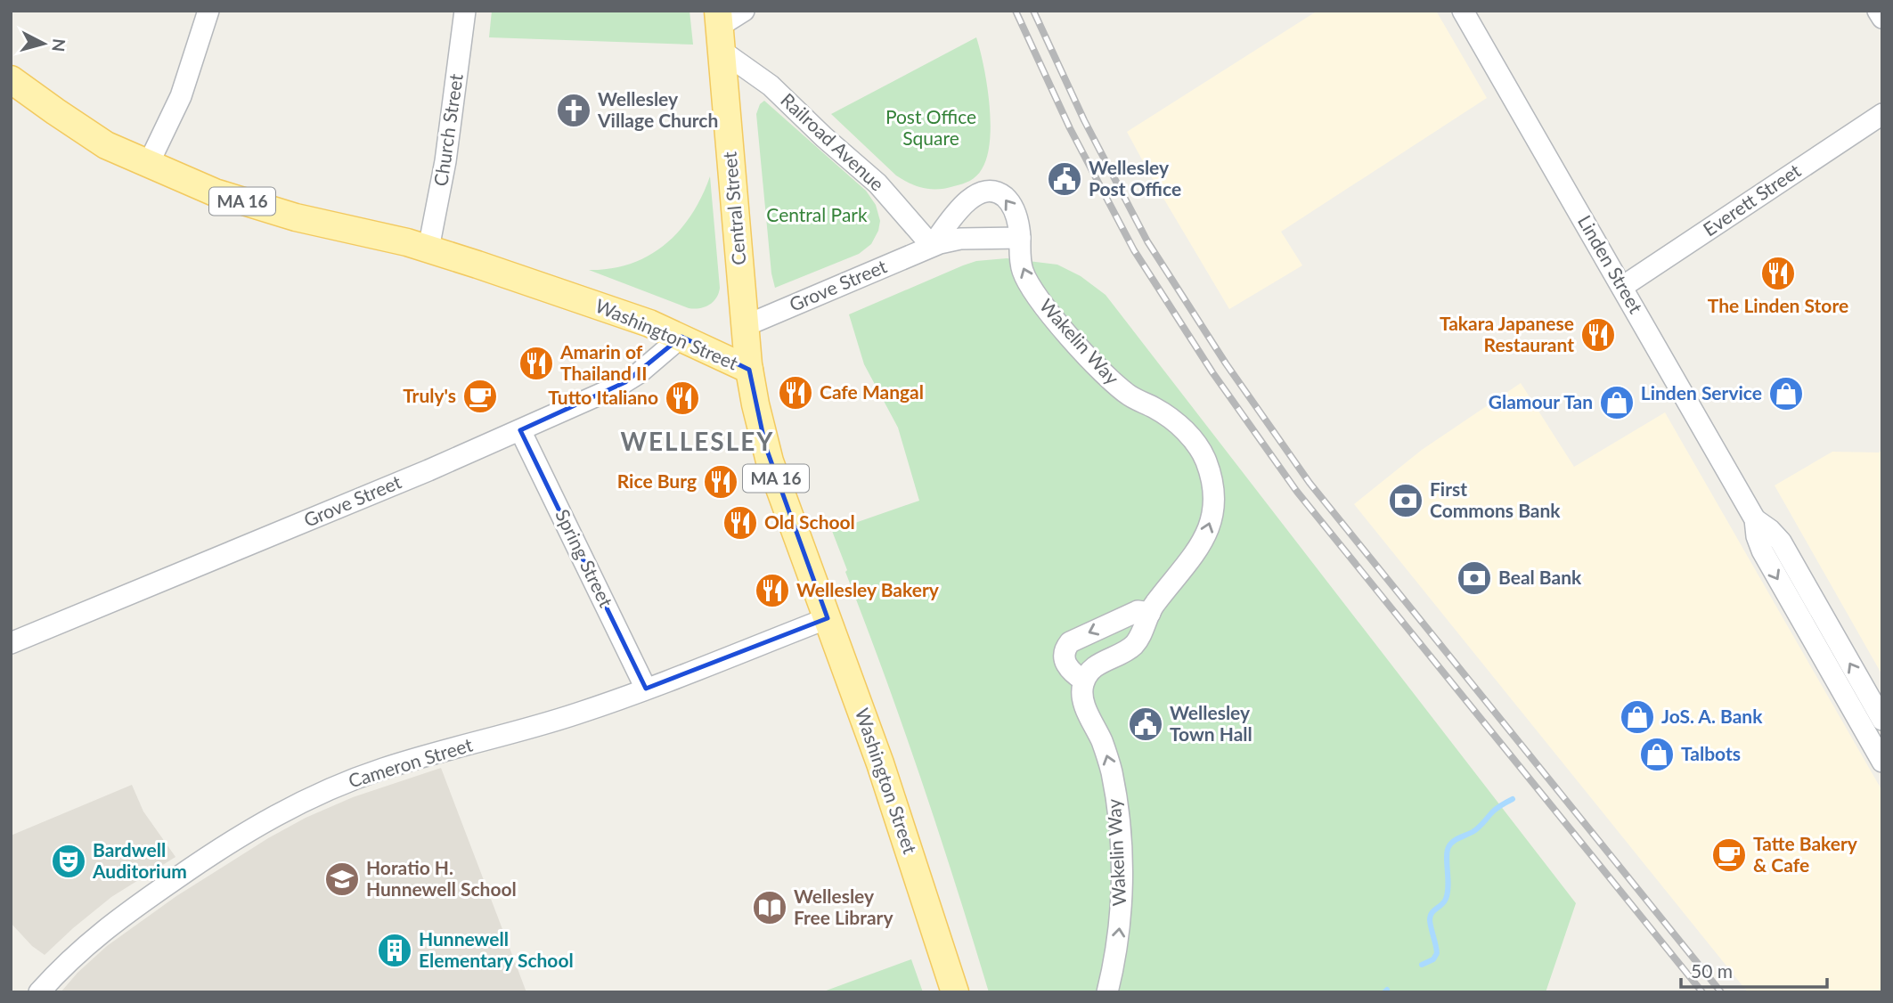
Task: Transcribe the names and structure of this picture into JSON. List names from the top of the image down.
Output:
{
  "streets": {
    "main road": ["MA 16", "Central Street", "Washington Street"],
    "street": [
      "Church Street",
      "Railroad Avenue",
      "Everett Street",
      "Linden Street",
      "Grove Street",
      "Wakelin Way",
      "Spring Street",
      "Cameron Street"
    ]
  },
  "crossings": [
    ["Church Street", "Washington Street"],
    ["Railroad Avenue", "Central Street"],
    ["Railroad Avenue", "Grove Street"],
    ["Everett Street", "Linden Street"],
    ["Central Street", "Grove Street"],
    ["Central Street", "Washington Street"],
    ["Grove Street", "Washington Street"],
    ["Grove Street", "Wakelin Way"],
    ["Grove Street", "Spring Street"],
    ["Washington Street", "Cameron Street"],
    ["Spring Street", "Cameron Street"]
  ],
  "one_way": ["Wakelin Way"],
  "districts": ["WELLESLEY"],
  "parks": ["Post Office Square", "Central Park"],
  "places": {
    "church": ["Wellesley Village Church"],
    "public building": ["Wellesley Post Office", "Wellesley Town Hall"],
    "restaurant": [
      "The Linden Store",
      "Takara Japanese Restaurant",
      "Amarin of Thailand II",
      "Cafe Mangal",
      "Tutto Italiano",
      "Rice Burg",
      "Old School",
      "Wellesley Bakery"
    ],
    "shop": [
      "Linden Service",
      "Glamour Tan",
      "JoS. A. Bank",
      "Talbots"
    ],
    "cafe": ["Truly's", "Tatte Bakery & Cafe"],
    "bank": ["First Commons Bank", "Beal Bank"],
    "theatre": ["Bardwell Auditorium"],
    "school or university": ["Horatio H. Hunnewell School"],
    "library": ["Wellesley Free Library"],
    "building": ["Hunnewell Elementary School"]
  },
  "scale_bar": "50 m",
  "north": "right"
}
